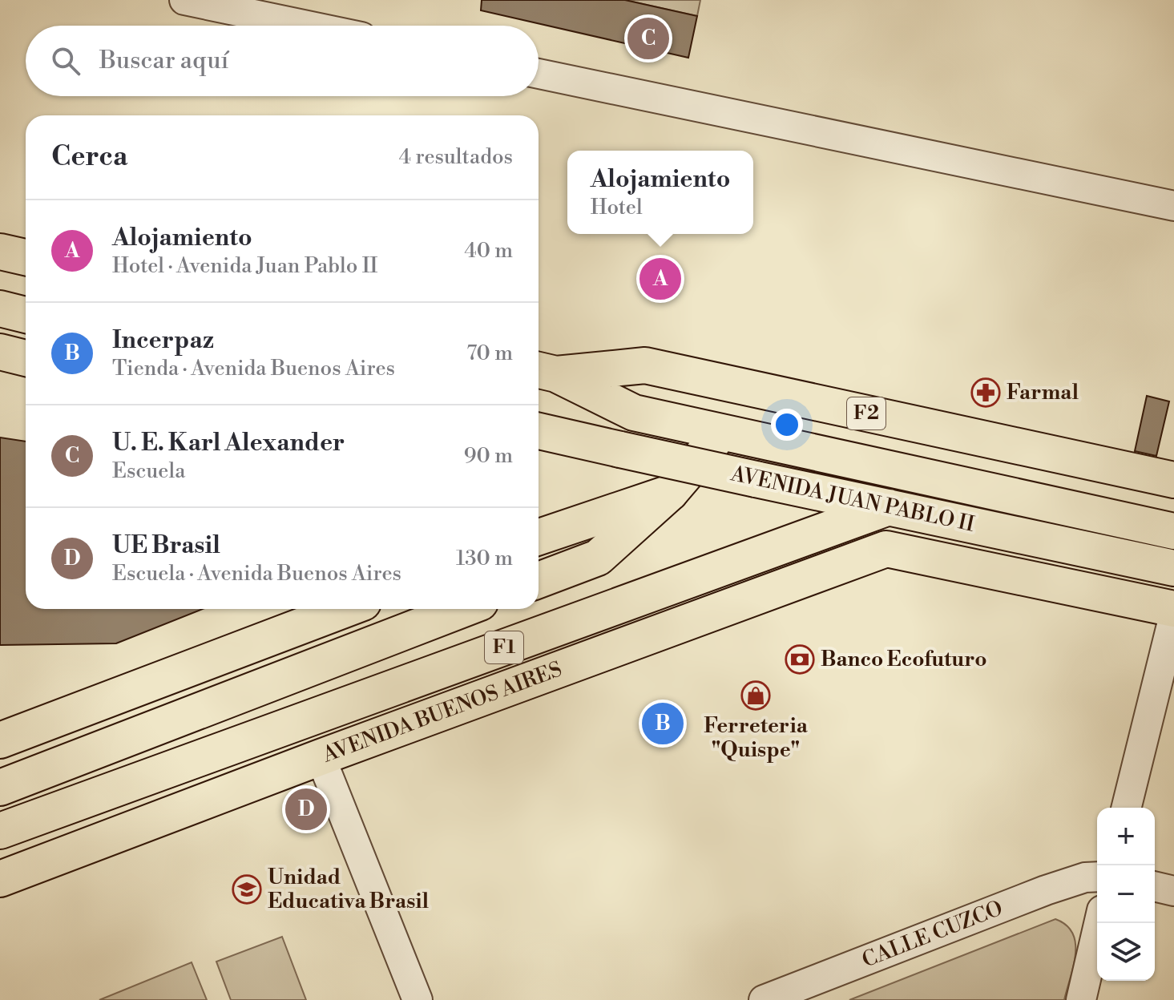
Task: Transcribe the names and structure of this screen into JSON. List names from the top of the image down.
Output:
{
  "streets": {
    "main road": [
      "F2",
      "AVENIDA JUAN PABLO II",
      "F1",
      "AVENIDA BUENOS AIRES"
    ],
    "street": ["CALLE CUZCO"]
  },
  "crossings": [
    ["AVENIDA JUAN PABLO II", "AVENIDA BUENOS AIRES"]
  ],
  "places": {
    "pharmacy": ["Farmal"],
    "bank": ["Banco Ecofuturo"],
    "shop": ["Ferreteria \"Quispe\""],
    "school or university": ["Unidad Educativa Brasil"]
  },
  "page": {
    "pins": [
      "C",
      "A",
      "B",
      "D"
    ],
    "search": "Buscar aquí",
    "heading": ["Cerca", "4 resultados"],
    "popup": ["Alojamiento", "Hotel"],
    "list": [
      {
        "mark": "A",
        "name": "Alojamiento",
        "note": "Hotel · Avenida Juan Pablo II",
        "value": "40 m"
      },
      {
        "mark": "B",
        "name": "Incerpaz",
        "note": "Tienda · Avenida Buenos Aires",
        "value": "70 m"
      },
      {
        "mark": "C",
        "name": "U. E. Karl Alexander",
        "note": "Escuela",
        "value": "90 m"
      },
      {
        "mark": "D",
        "name": "UE Brasil",
        "note": "Escuela · Avenida Buenos Aires",
        "value": "130 m"
      }
    ],
    "map_buttons": ["+", "−"]
  }
}
